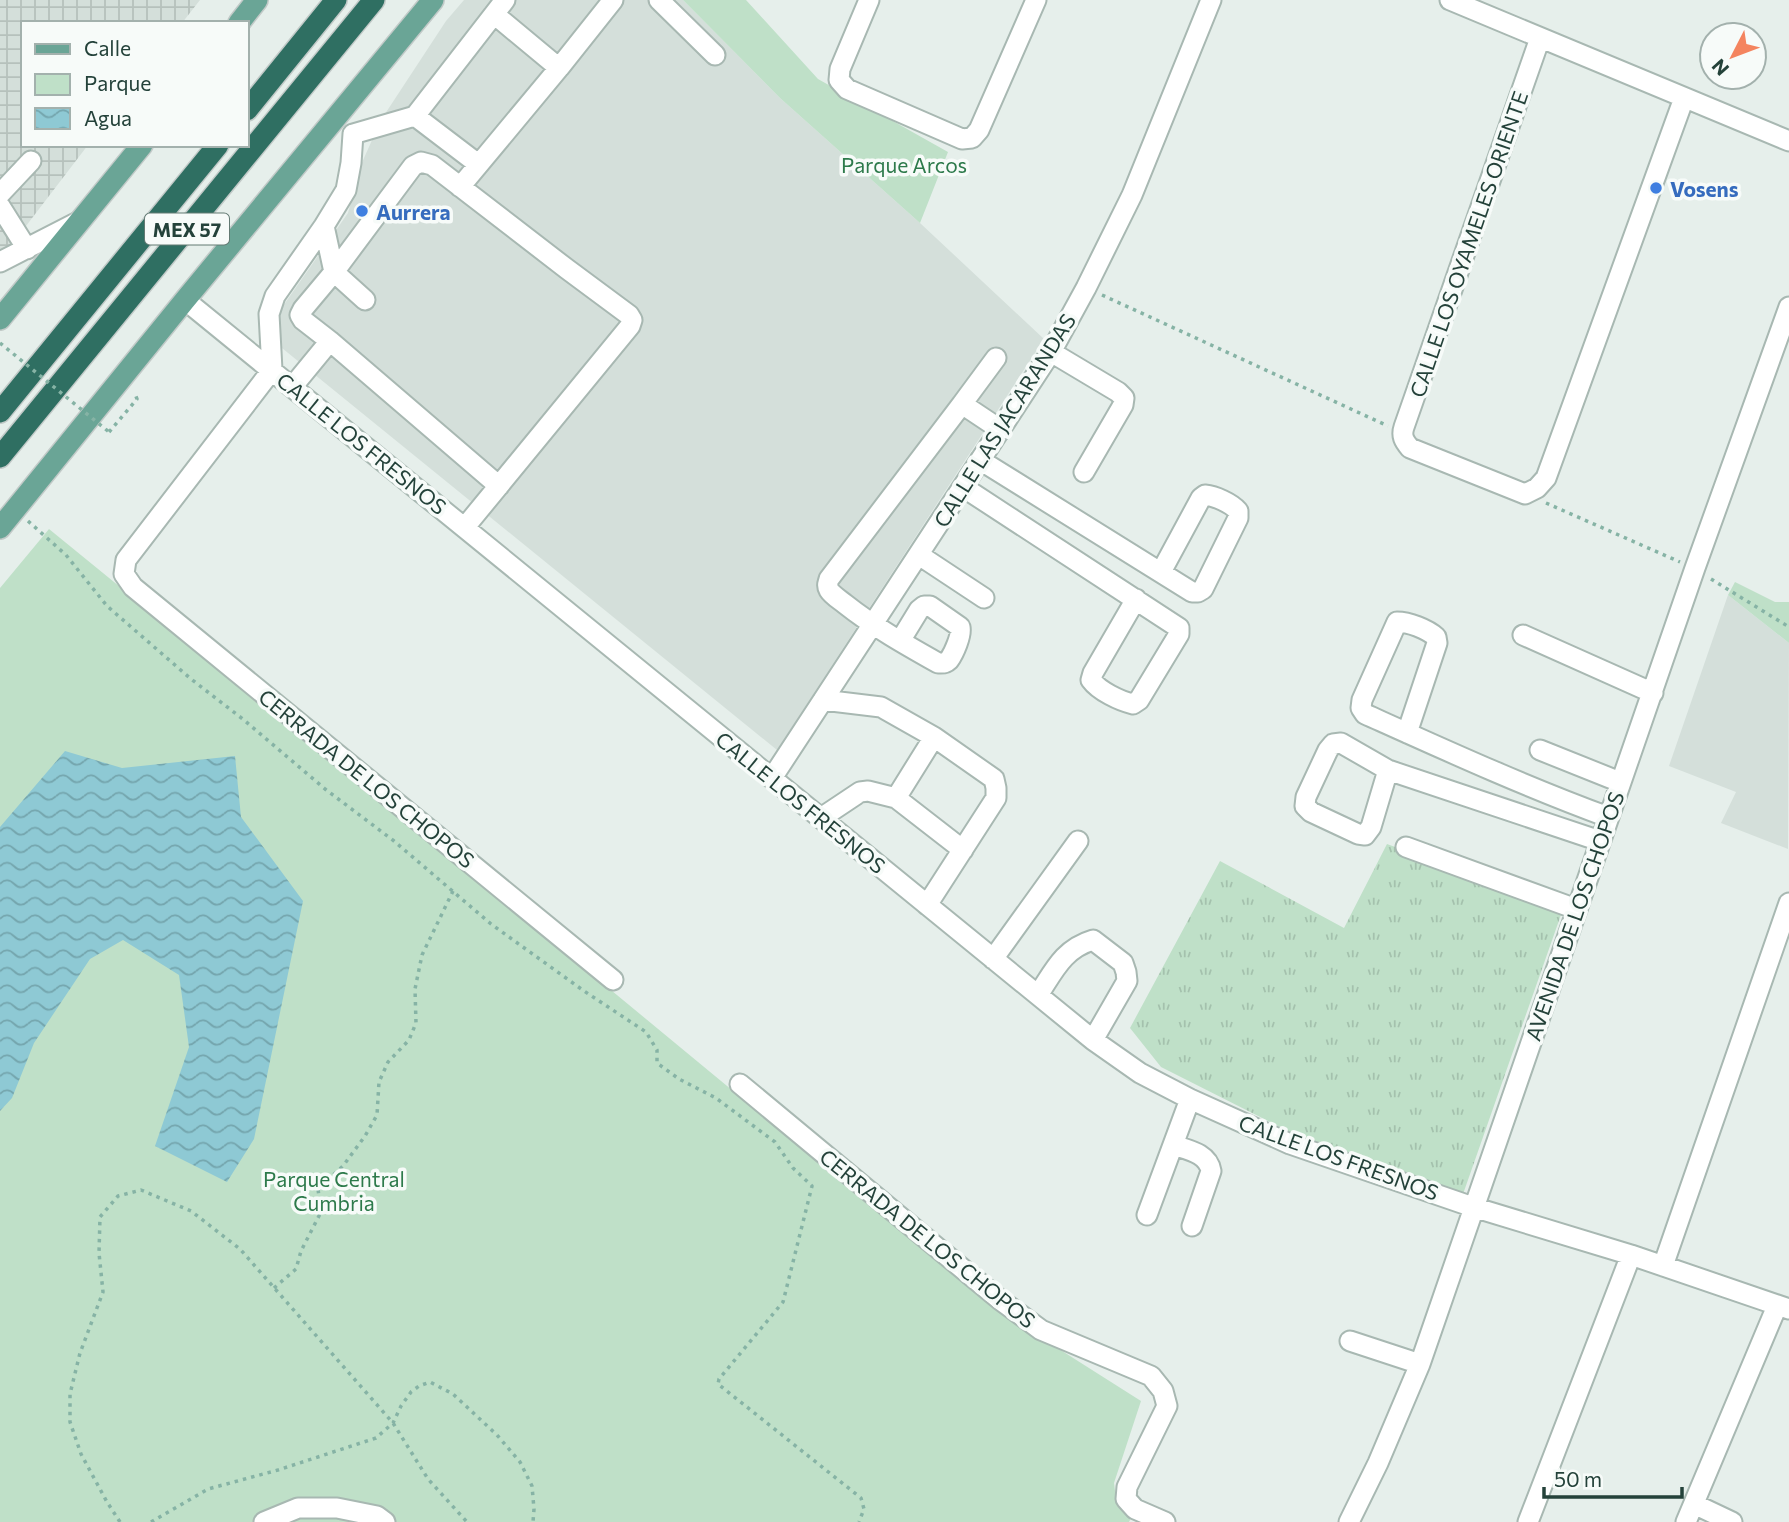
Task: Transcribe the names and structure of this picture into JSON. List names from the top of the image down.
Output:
{
  "streets": {
    "highway": ["MEX 57"],
    "street": [
      "CALLE LOS OYAMELES ORIENTE",
      "CALLE LAS JACARANDAS",
      "CALLE LOS FRESNOS",
      "CERRADA DE LOS CHOPOS",
      "AVENIDA DE LOS CHOPOS"
    ]
  },
  "crossings": [
    ["CALLE LAS JACARANDAS", "CALLE LOS FRESNOS"],
    ["CALLE LOS FRESNOS", "CERRADA DE LOS CHOPOS"],
    ["CALLE LOS FRESNOS", "AVENIDA DE LOS CHOPOS"]
  ],
  "parks": ["Parque Arcos", "Parque Central Cumbria"],
  "places": ["Vosens", "Aurrera"],
  "legend": ["Calle", "Parque", "Agua"],
  "scale_bar": "50 m",
  "north": "bottom left"
}
